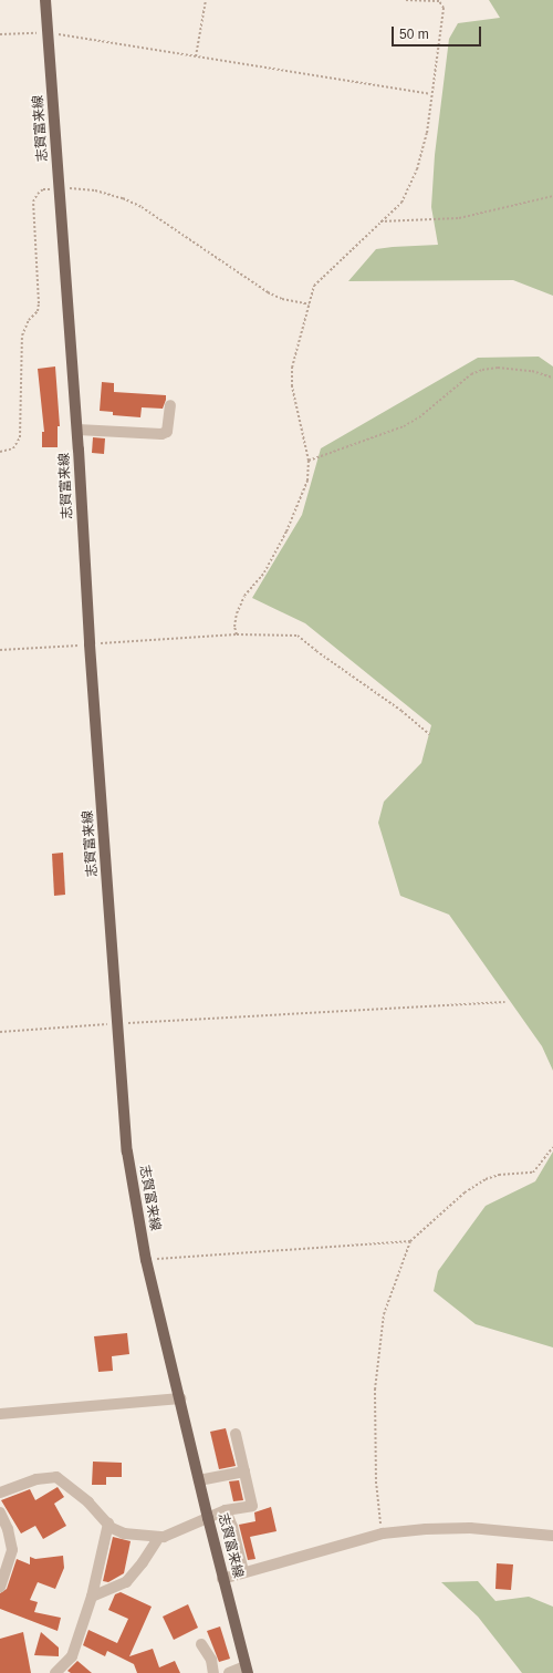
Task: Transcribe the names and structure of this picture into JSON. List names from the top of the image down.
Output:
{
  "streets": {
    "main road": ["志賀富来線"]
  },
  "scale_bar": "50 m"
}
